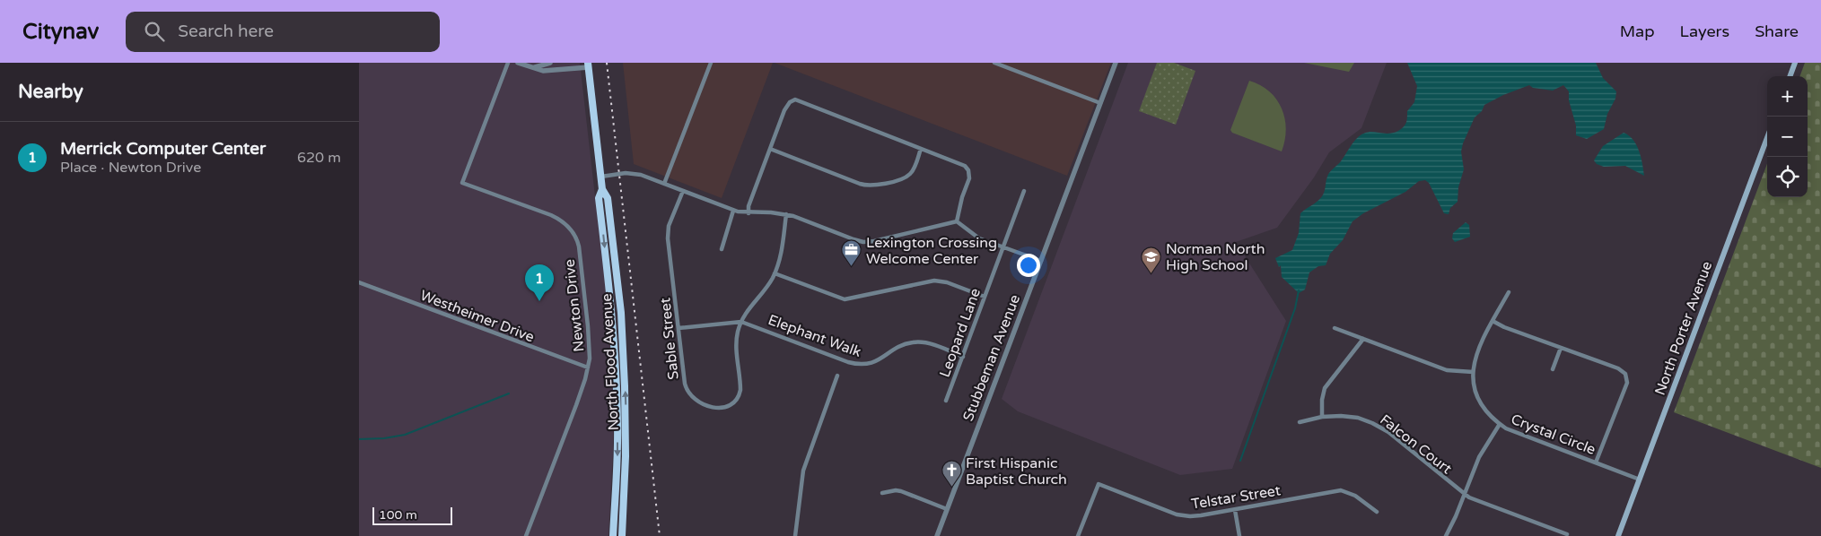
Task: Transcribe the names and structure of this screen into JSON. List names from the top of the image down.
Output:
{
  "streets": {
    "main road": ["North Porter Avenue", "North Flood Avenue"],
    "street": [
      "Newton Drive",
      "Westheimer Drive",
      "Leopard Lane",
      "Elephant Walk",
      "Sable Street",
      "Stubbeman Avenue",
      "Crystal Circle",
      "Falcon Court",
      "Telstar Street"
    ]
  },
  "crossings": [
    ["Newton Drive", "Westheimer Drive"],
    ["North Porter Avenue", "Crystal Circle"],
    ["Leopard Lane", "Elephant Walk"],
    ["Elephant Walk", "Sable Street"]
  ],
  "places": {
    "office": ["Lexington Crossing Welcome Center"],
    "school or university": ["Norman North High School"],
    "church": ["First Hispanic Baptist Church"]
  },
  "scale_bar": "100 m",
  "page": {
    "header": "Citynav",
    "search": "Search here",
    "nav": ["Map", "Layers", "Share"],
    "heading": "Nearby",
    "map_buttons": ["+", "−"],
    "list": [
      {
        "mark": "1",
        "name": "Merrick Computer Center",
        "note": "Place · Newton Drive",
        "value": "620 m"
      }
    ],
    "pins": "1",
    "scale": "100 m"
  }
}
